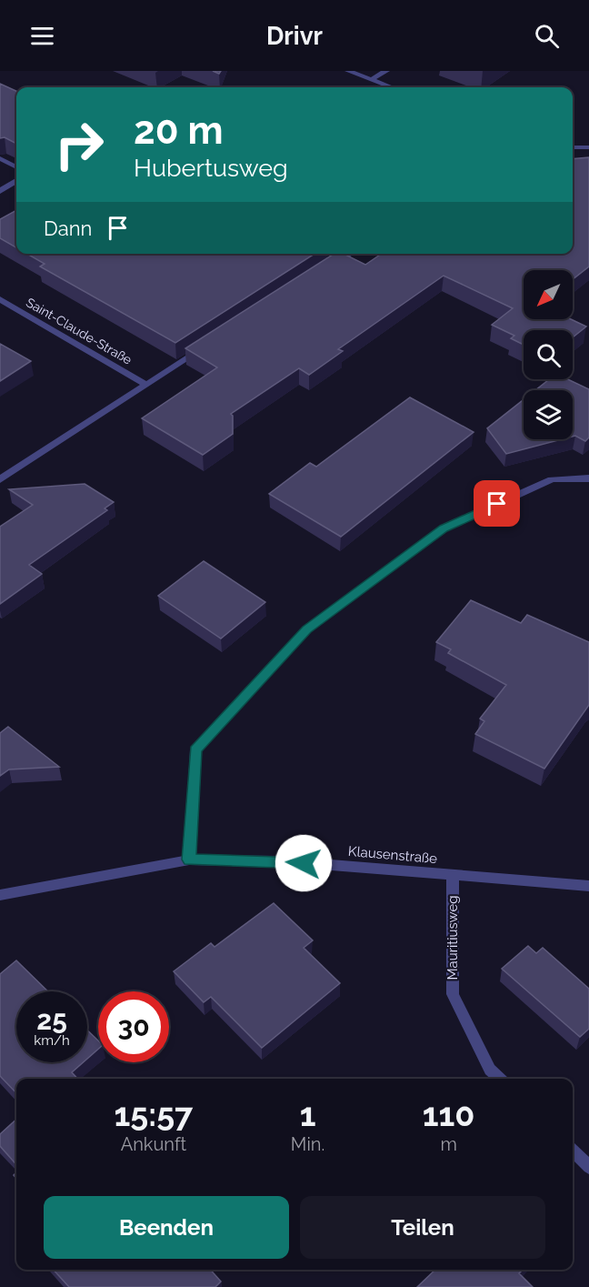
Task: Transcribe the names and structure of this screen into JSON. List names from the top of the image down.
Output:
{
  "streets": {
    "street": ["Saint-Claude-Straße", "Klausenstraße", "Mauritiusweg"]
  },
  "crossings": [
    ["Klausenstraße", "Mauritiusweg"]
  ],
  "north": "bottom left",
  "page": {
    "header": "Drivr",
    "turn": ["20 m", "Hubertusweg"],
    "then": "Dann",
    "speed": "25 km/h",
    "limit": "30",
    "eta": [
      "15:57",
      "Ankunft",
      "1",
      "Min.",
      "110",
      "m"
    ],
    "buttons": ["Beenden", "Teilen"]
  }
}
